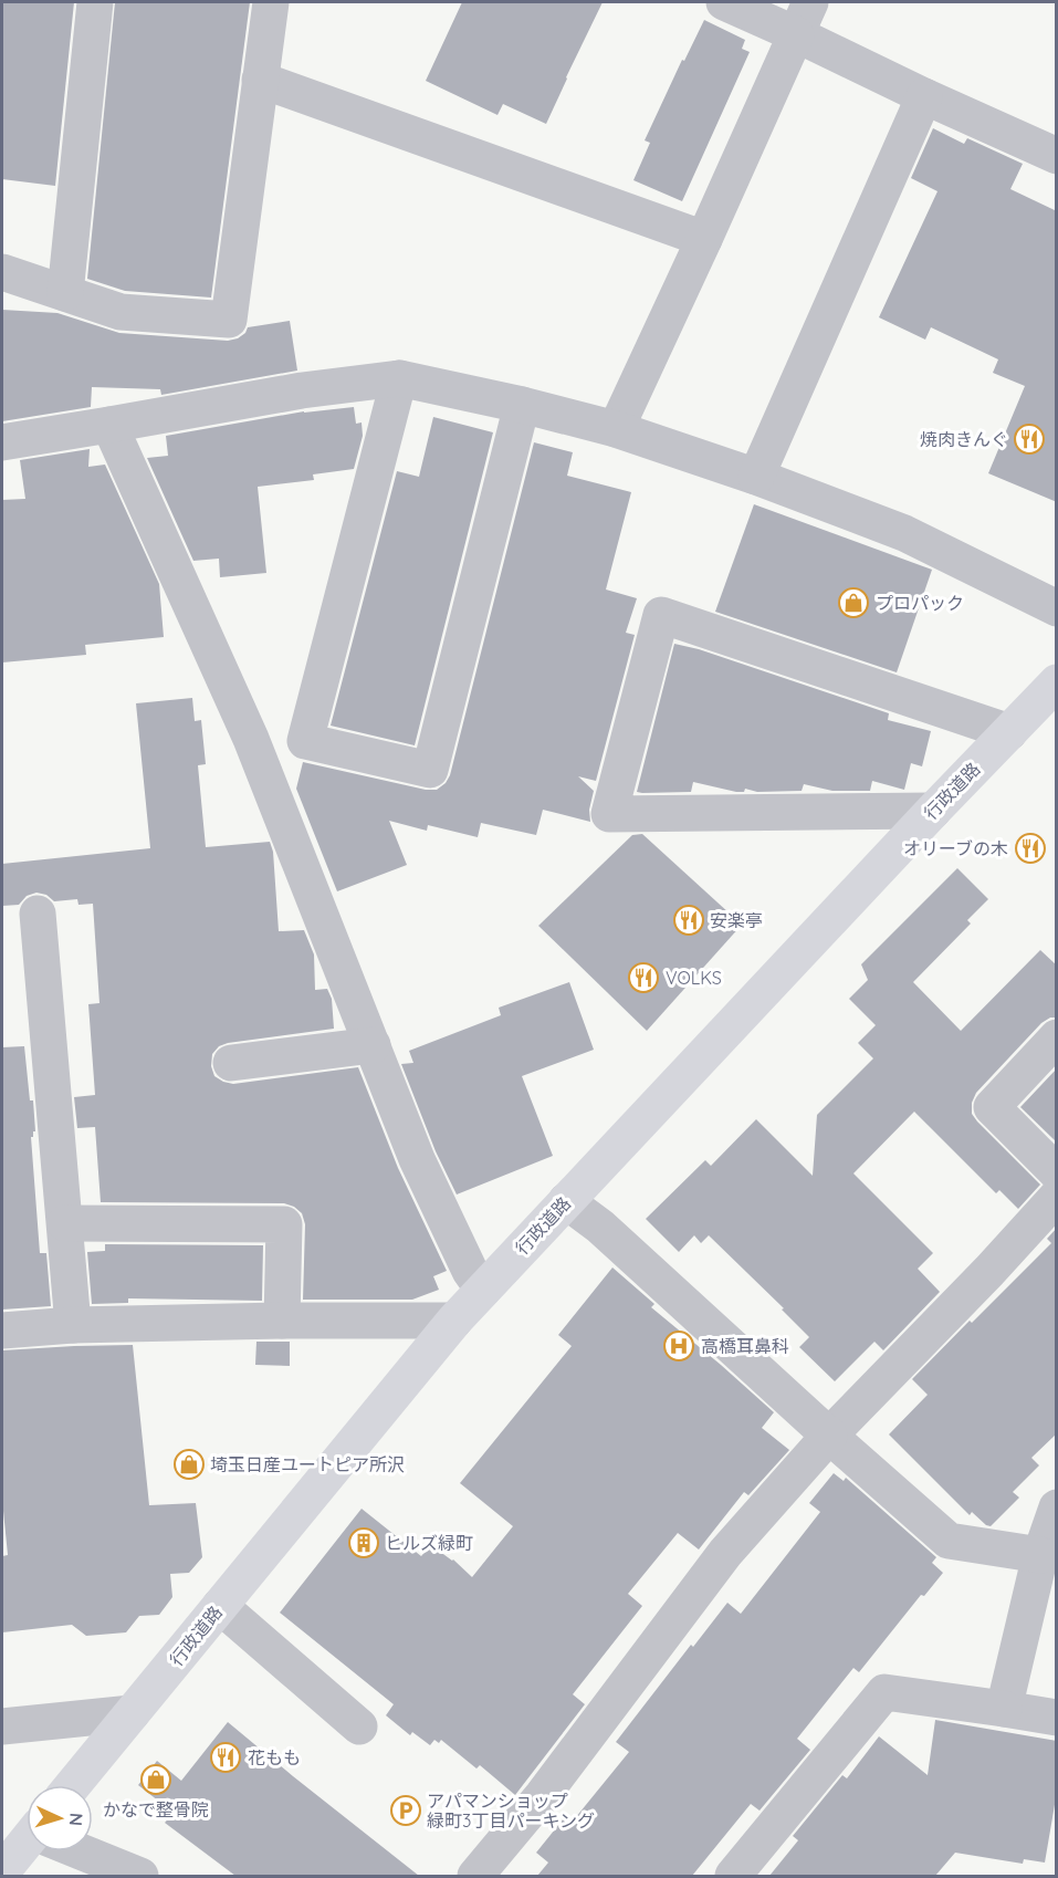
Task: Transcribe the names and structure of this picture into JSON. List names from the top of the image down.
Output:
{
  "streets": {
    "highway": ["行政道路"]
  },
  "places": {
    "restaurant": [
      "焼肉きんぐ",
      "オリーブの木",
      "安楽亭",
      "VOLKS",
      "花もも"
    ],
    "shop": ["プロパック", "埼玉日産ユートピア所沢", "かなで整骨院"],
    "hospital": ["高橋耳鼻科"],
    "building": ["ヒルズ緑町"],
    "parking": ["アパマンショップ 緑町3丁目パーキング"]
  },
  "north": "right"
}
